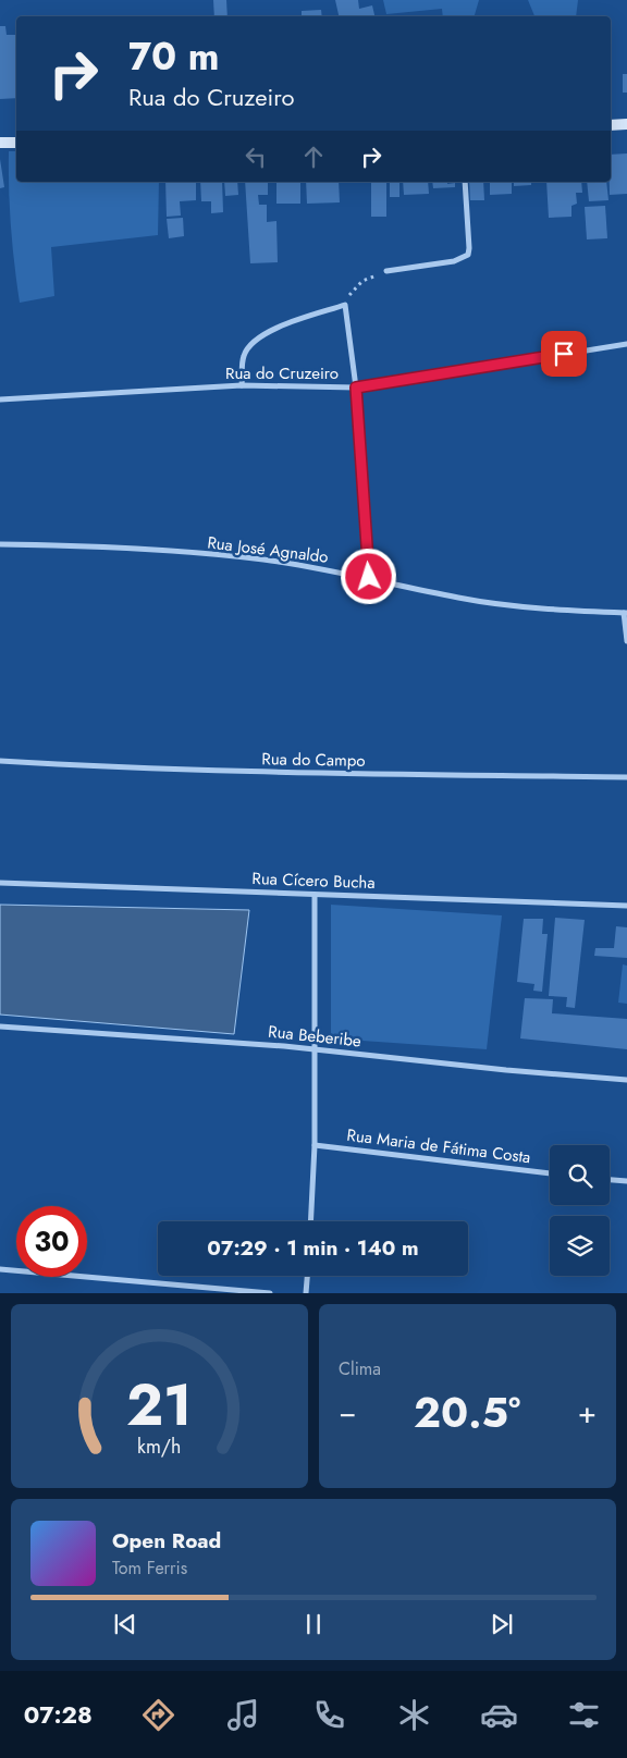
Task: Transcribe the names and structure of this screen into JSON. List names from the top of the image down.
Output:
{
  "streets": {
    "street": [
      "Rua do Cruzeiro",
      "Rua José Agnaldo",
      "Rua do Campo",
      "Rua Cícero Bucha",
      "Rua Beberibe",
      "Rua Maria de Fátima Costa"
    ]
  },
  "page": {
    "turn": ["70 m", "Rua do Cruzeiro"],
    "limit": "30",
    "trip": "07:29 · 1 min · 140 m",
    "tile": "Clima",
    "heat": ["−", "20.5°", "+"],
    "song": ["Open Road", "Tom Ferris"],
    "tabs": "07:28",
    "gauge": ["21", "km/h"]
  }
}
